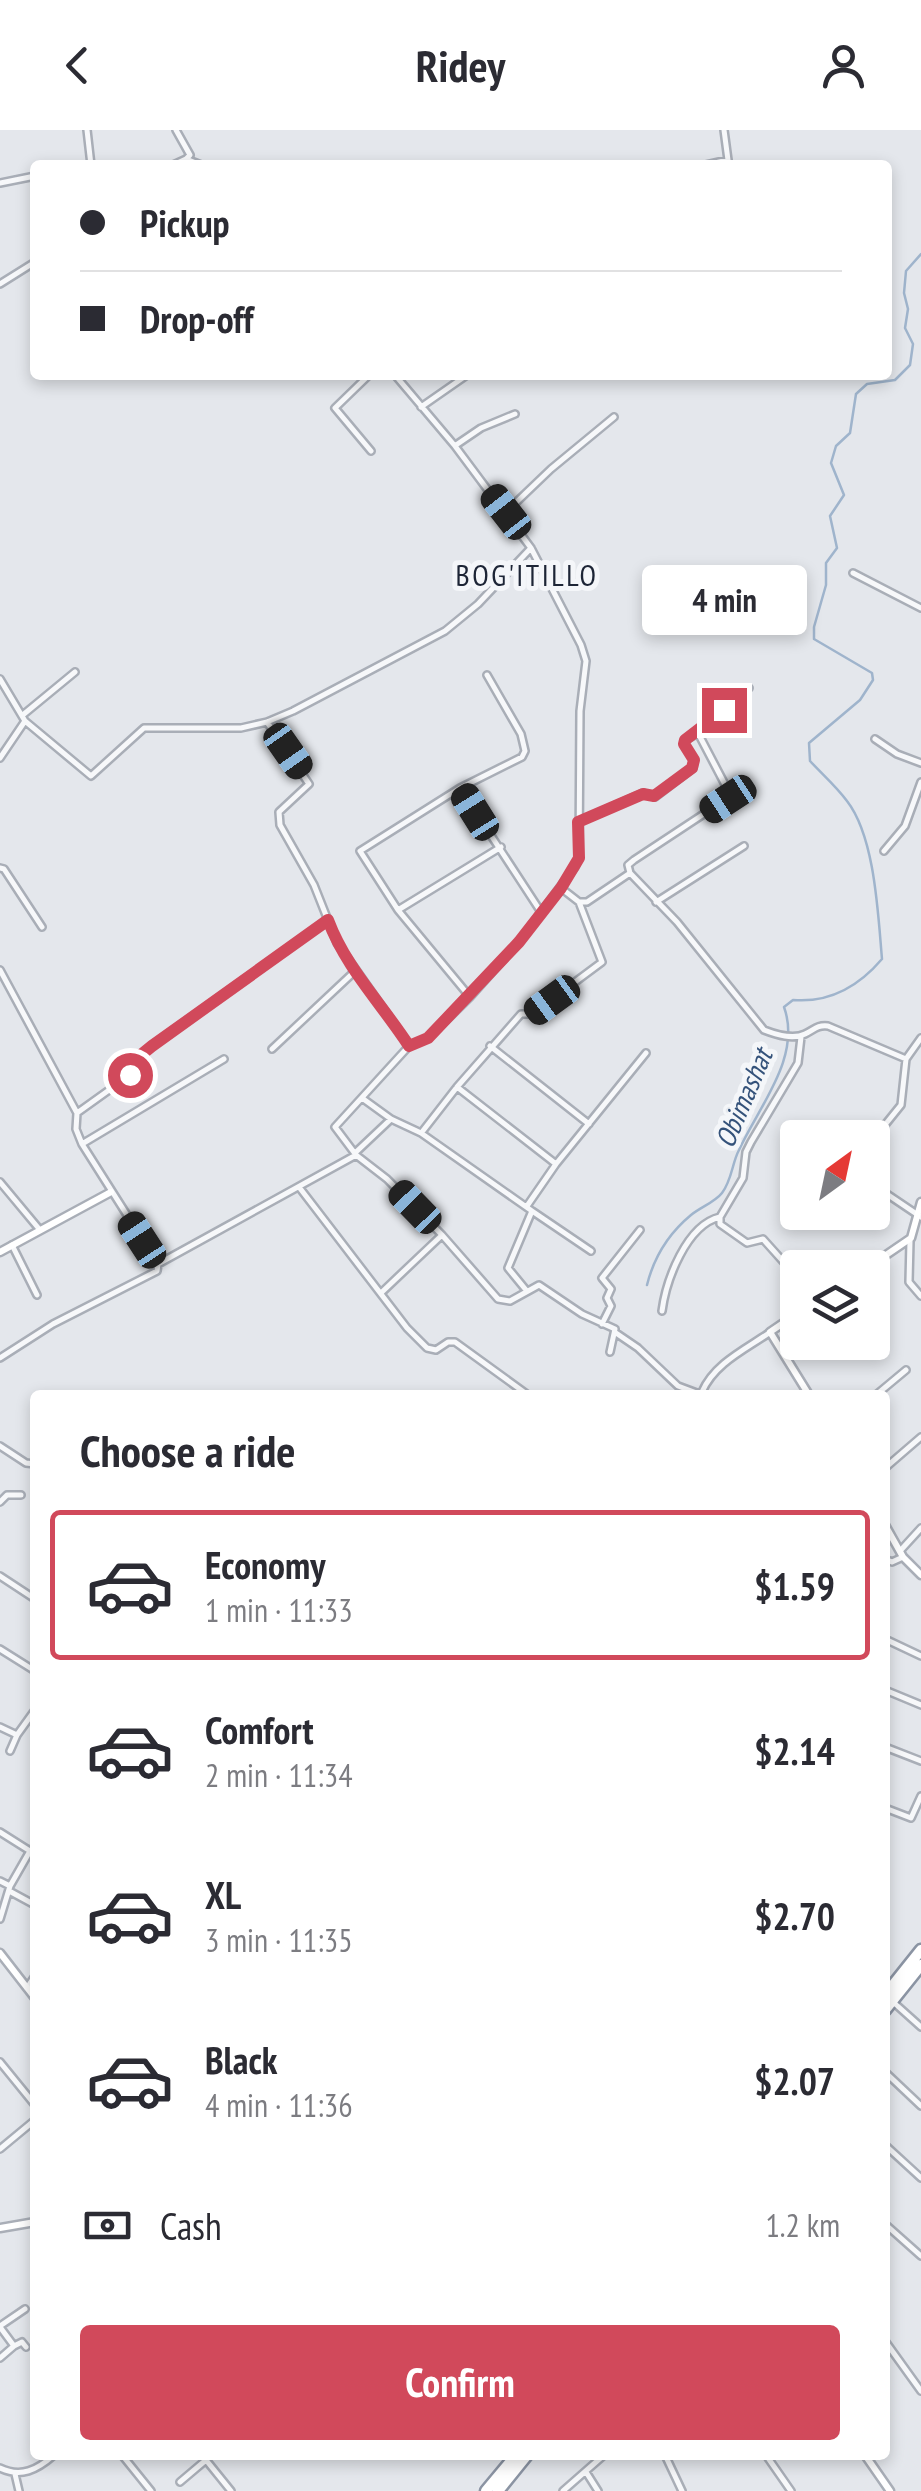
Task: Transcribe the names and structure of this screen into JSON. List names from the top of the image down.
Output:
{
  "districts": ["BOG'ITILLO"],
  "water": ["Obimashat"],
  "north": "top right",
  "page": {
    "header": "Ridey",
    "banner": ["Pickup", "Drop-off"],
    "bubble": "4 min",
    "heading": "Choose a ride",
    "list": [
      {
        "name": "Economy",
        "note": "1 min · 11:33",
        "value": "$1.59"
      },
      {
        "name": "Comfort",
        "note": "2 min · 11:34",
        "value": "$2.14"
      },
      {
        "name": "XL",
        "note": "3 min · 11:35",
        "value": "$2.70"
      },
      {
        "name": "Black",
        "note": "4 min · 11:36",
        "value": "$2.07"
      }
    ],
    "pay": ["Cash", "1.2 km"],
    "buttons": "Confirm"
  }
}
